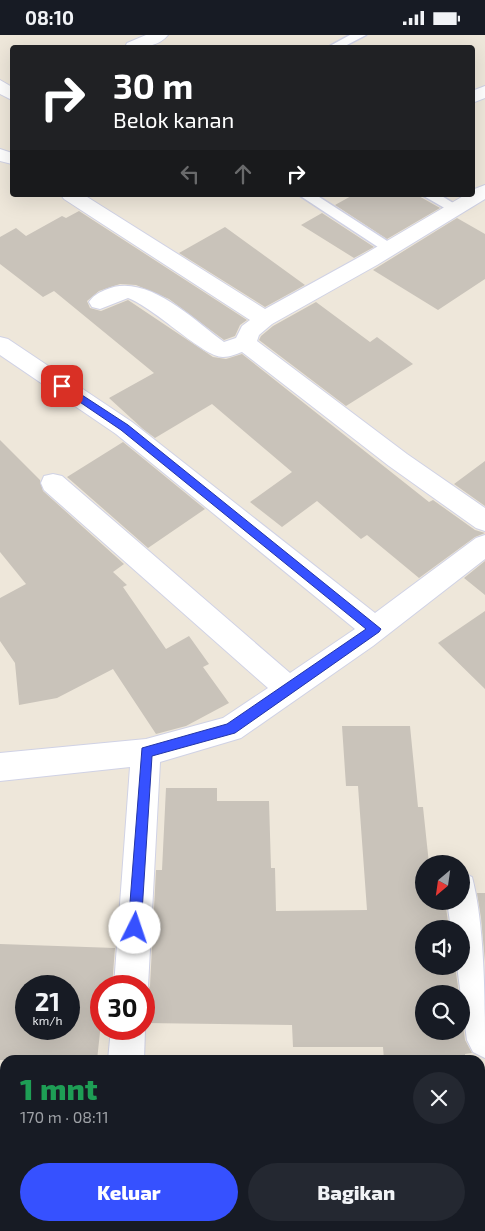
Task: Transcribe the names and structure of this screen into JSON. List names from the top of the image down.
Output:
{
  "north": "bottom left",
  "page": {
    "status": "08:10",
    "turn": ["30 m", "Belok kanan"],
    "speed": "21 km/h",
    "limit": "30",
    "heading": ["1 mnt", "170 m · 08:11"],
    "buttons": ["Keluar", "Bagikan"]
  }
}
